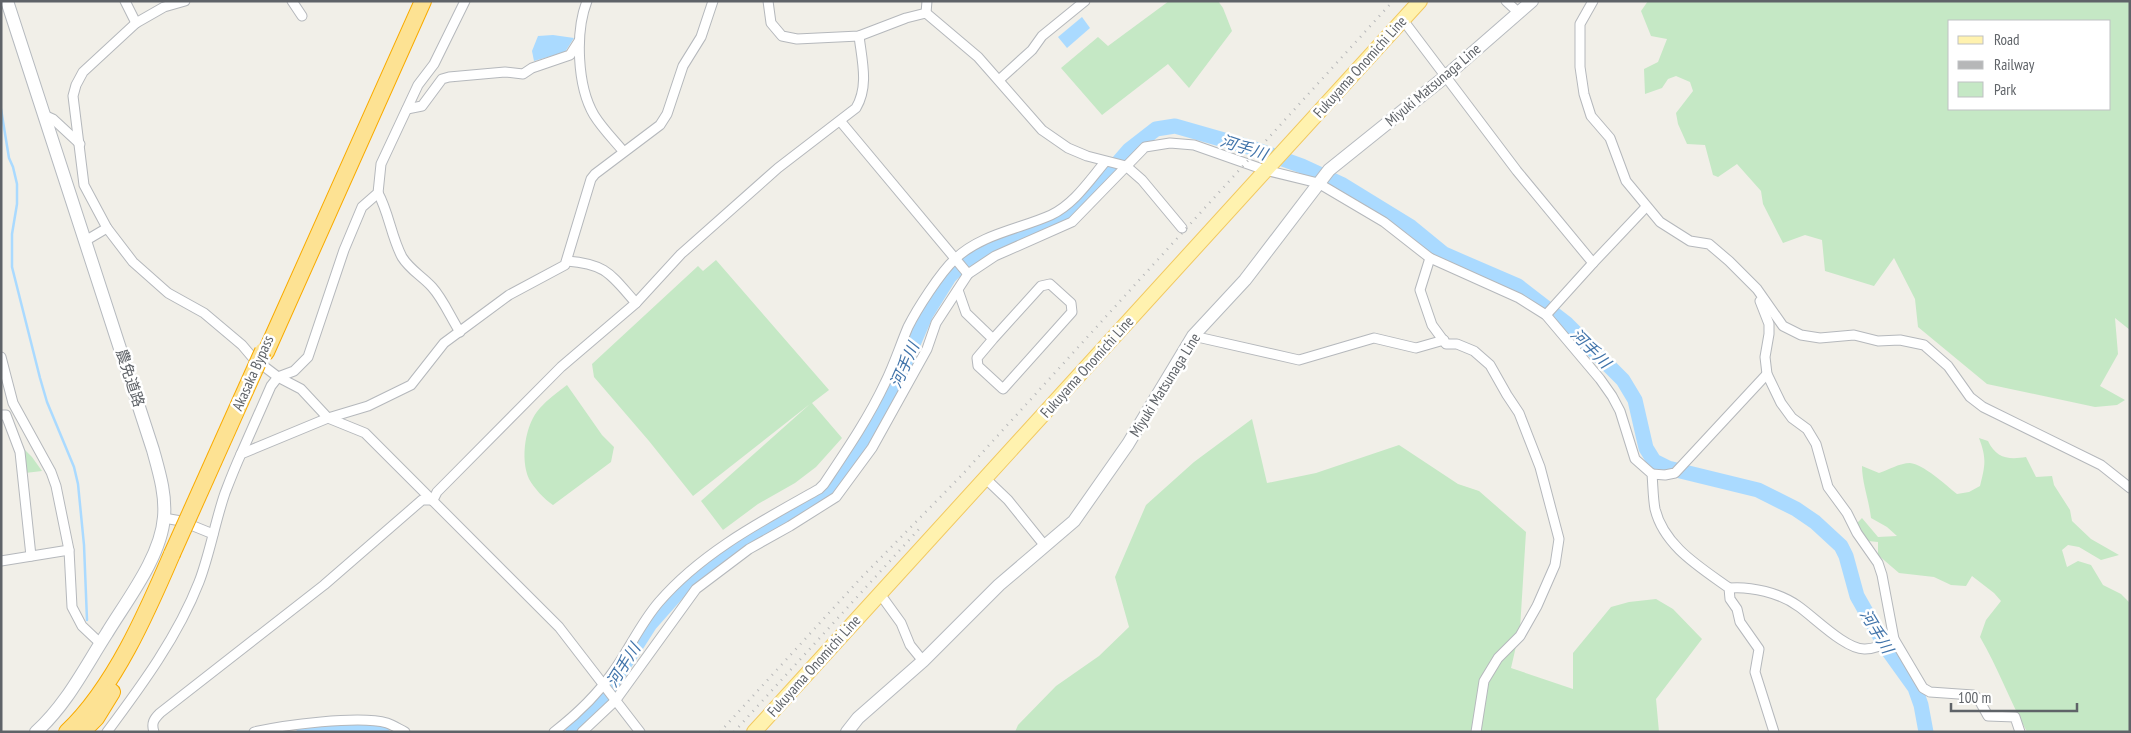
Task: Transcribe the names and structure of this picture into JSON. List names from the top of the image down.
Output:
{
  "streets": {
    "highway": ["Akasaka Bypass"],
    "main road": ["Fukuyama Onomichi Line", "Miyuki Matsunaga Line", "農免道路"]
  },
  "water": ["河手川"],
  "legend": ["Road", "Railway", "Park"],
  "scale_bar": "100 m"
}
